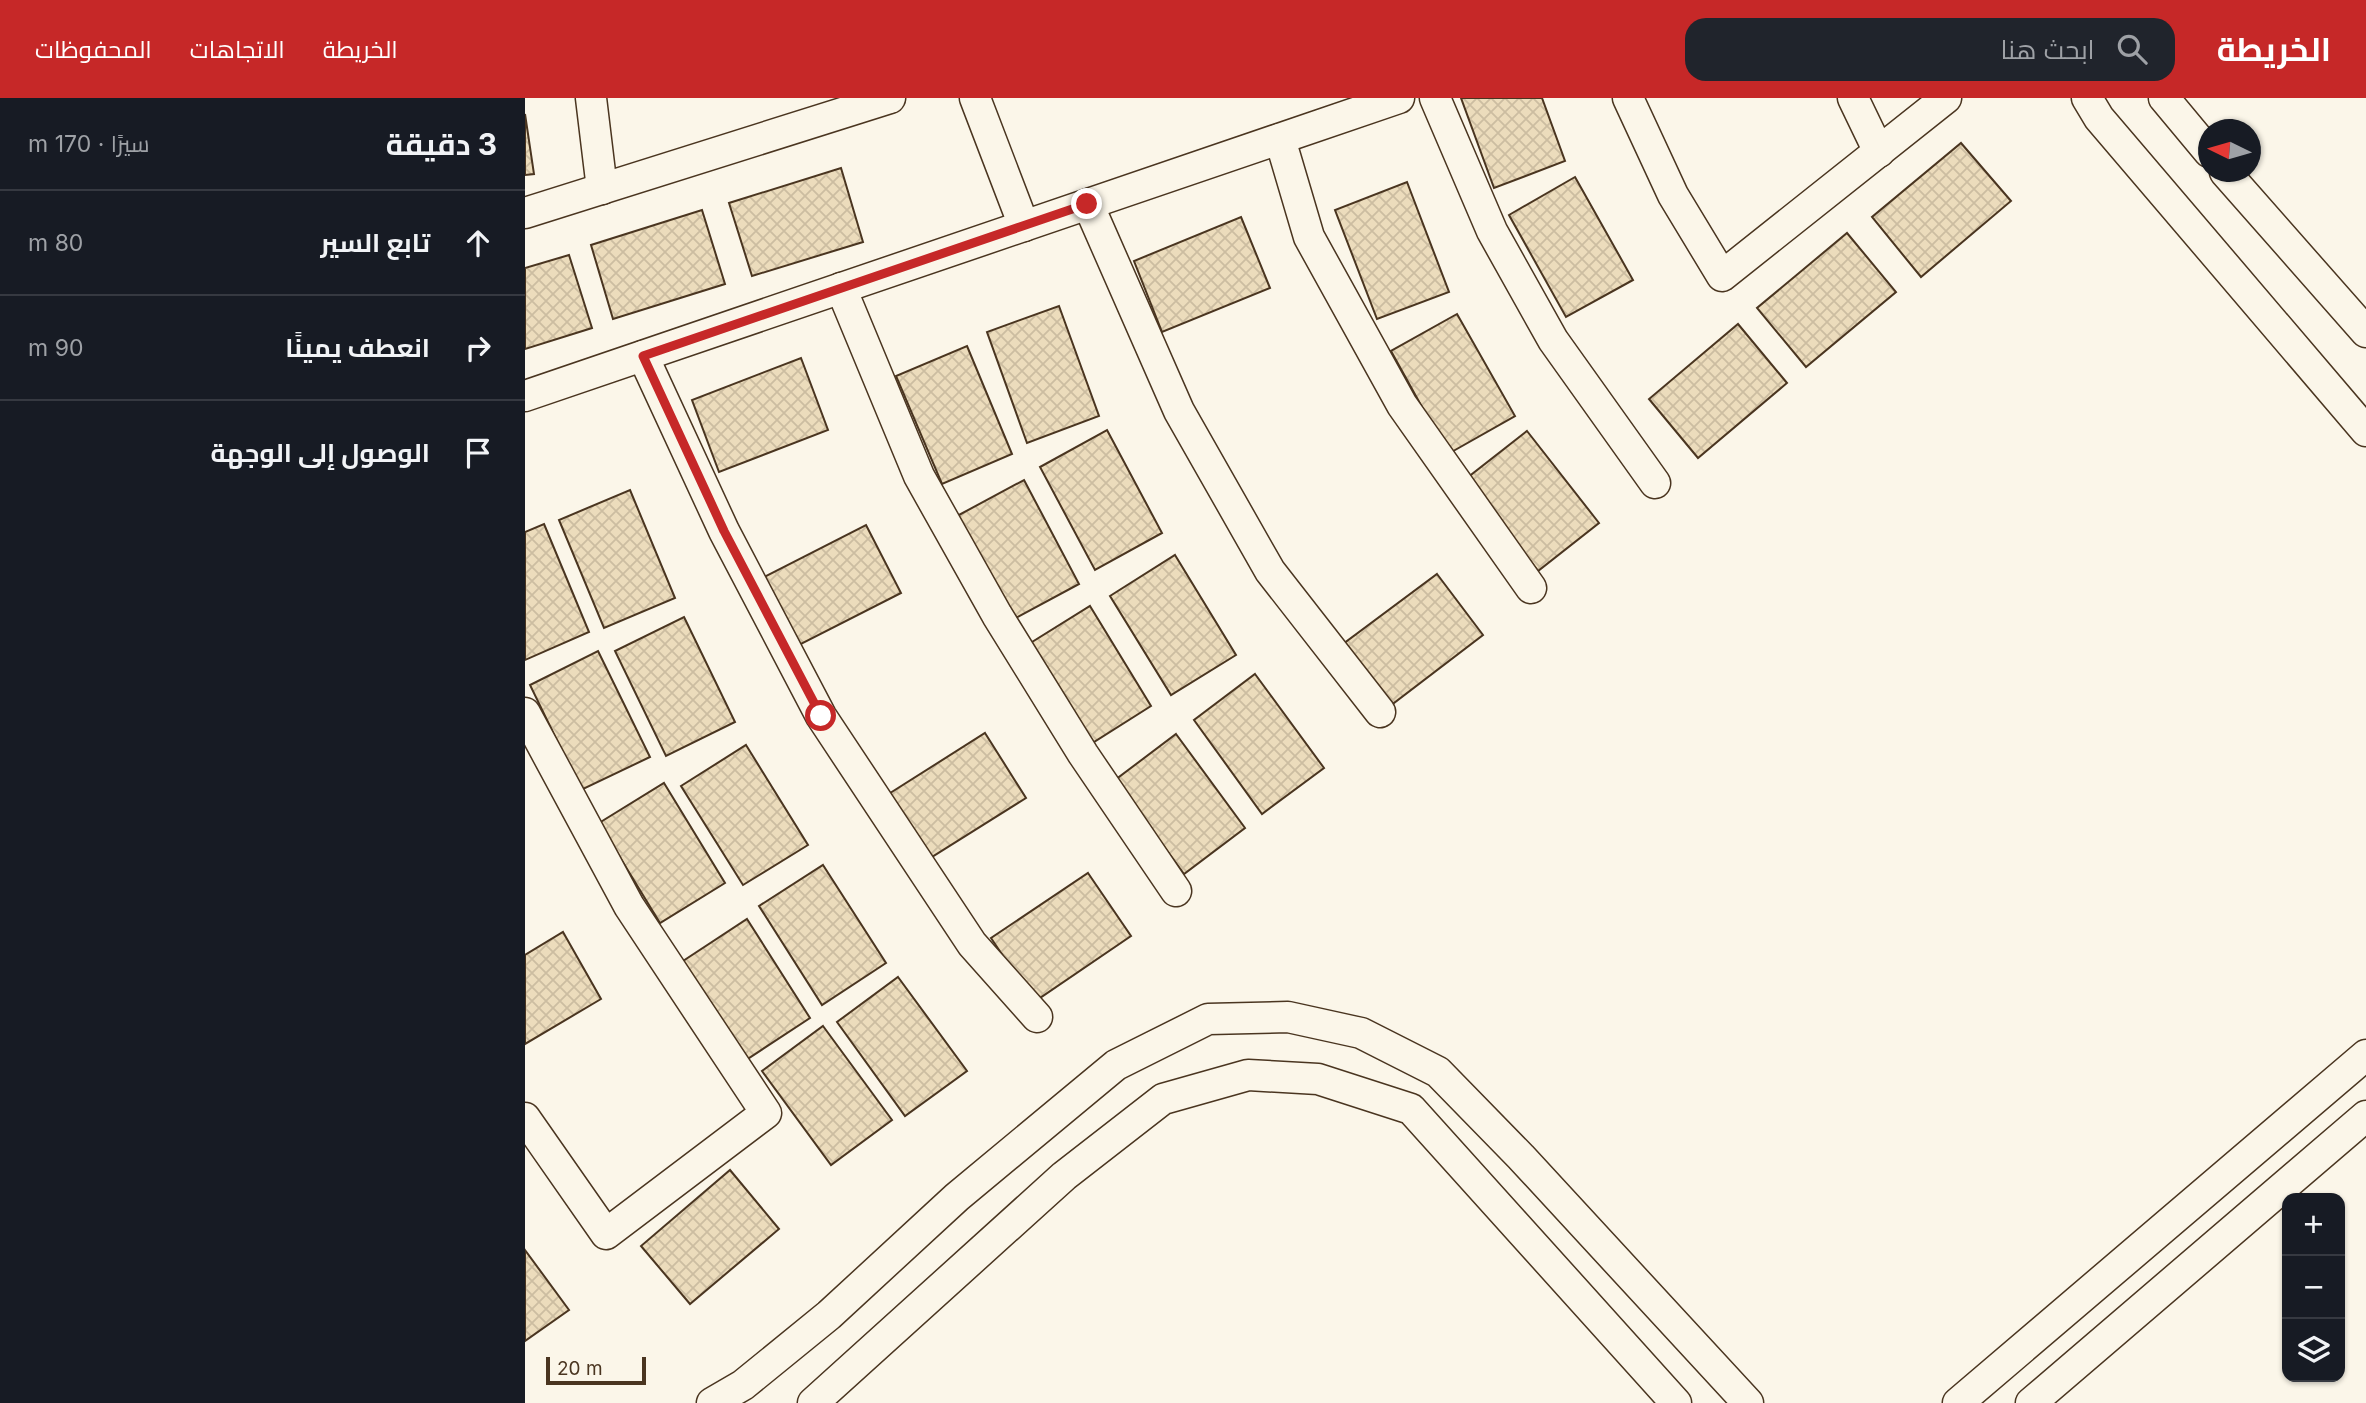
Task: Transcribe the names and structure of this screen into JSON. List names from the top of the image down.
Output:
{
  "scale_bar": "20 m",
  "north": "left",
  "page": {
    "header": "الخريطة",
    "search": "ابحث هنا",
    "nav": ["الخريطة", "الاتجاهات", "المحفوظات"],
    "heading": ["3 دقيقة", "سيرًا · 170 m"],
    "list": [
      ["تابع السير", "80 m"],
      ["انعطف يمينًا", "90 m"],
      "الوصول إلى الوجهة"
    ],
    "map_buttons": ["+", "−"],
    "scale": "20 m"
  }
}
